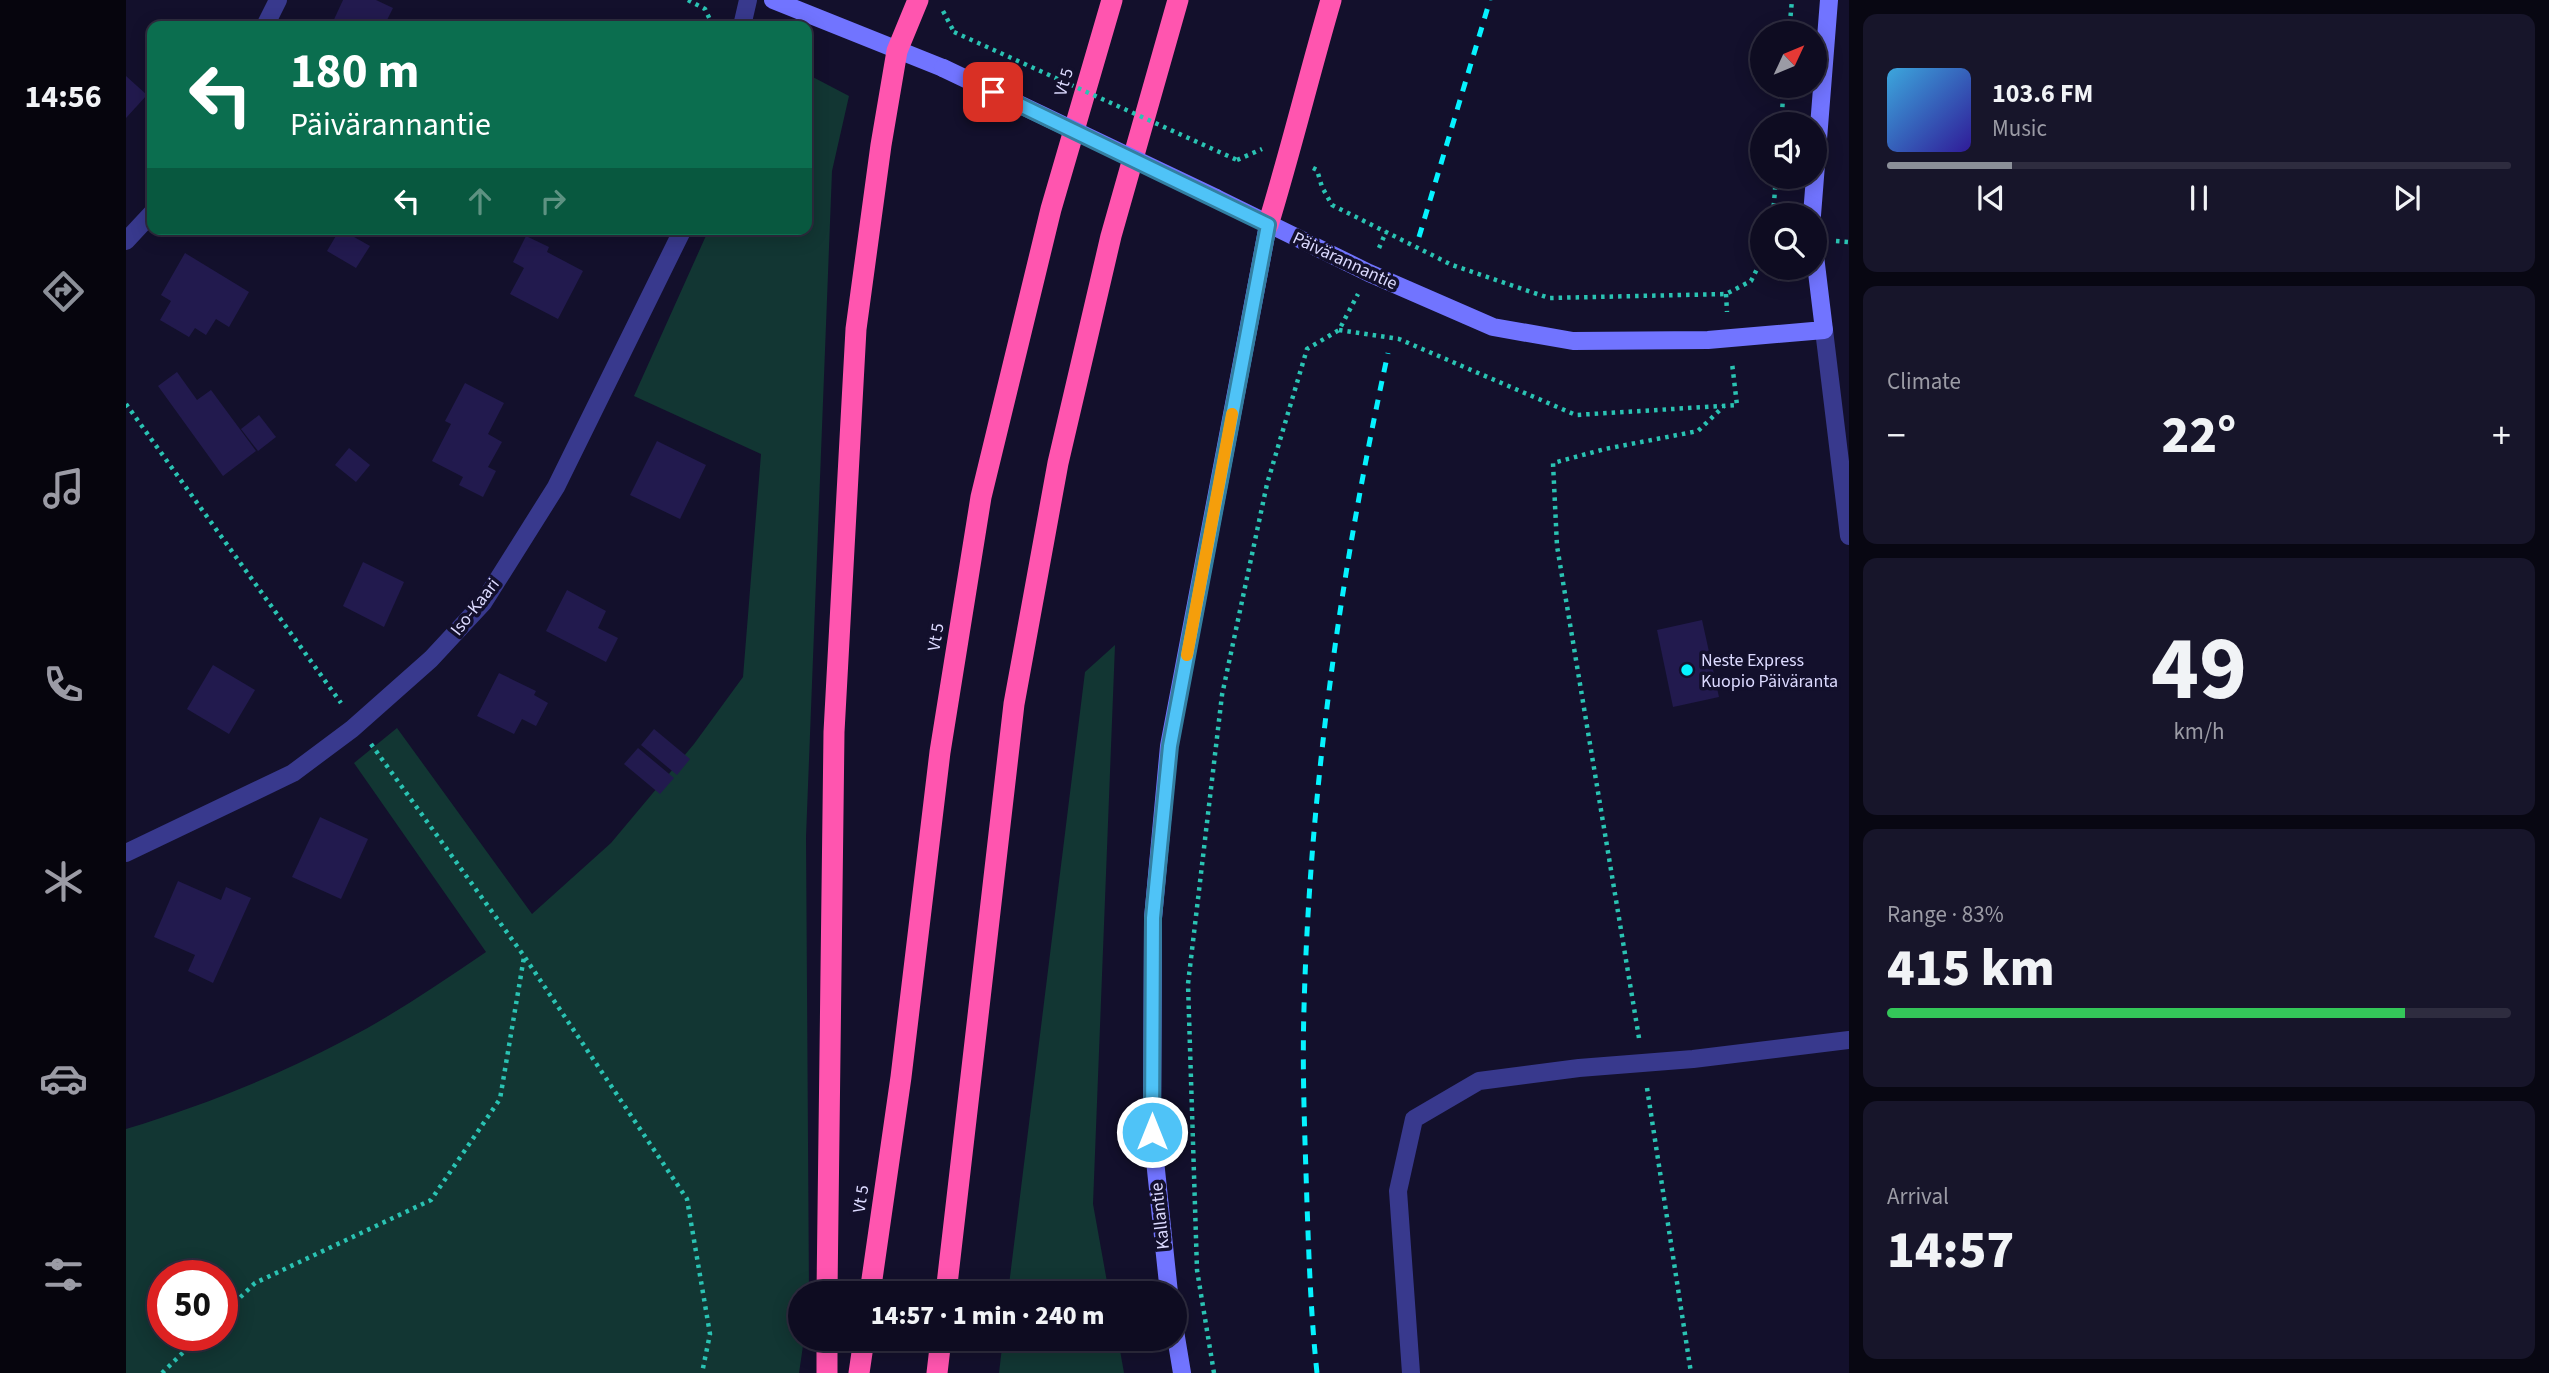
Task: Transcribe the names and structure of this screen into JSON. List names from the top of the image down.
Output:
{
  "streets": {
    "highway": ["Vt 5"],
    "main road": ["Päivärannantie", "Kallantie"],
    "street": ["Iso-Kaari"]
  },
  "crossings": [
    ["Päivärannantie", "Kallantie"]
  ],
  "places": ["Neste Express Kuopio Päiväranta"],
  "north": "top right",
  "page": {
    "tabs": "14:56",
    "turn": ["180 m", "Päivärannantie"],
    "song": ["103.6 FM", "Music"],
    "tile": [
      "Climate",
      ["49", "km/h"],
      ["Range · 83%", "415 km"],
      ["Arrival", "14:57"]
    ],
    "heat": ["−", "22°", "+"],
    "limit": "50",
    "trip": "14:57 · 1 min · 240 m"
  }
}
